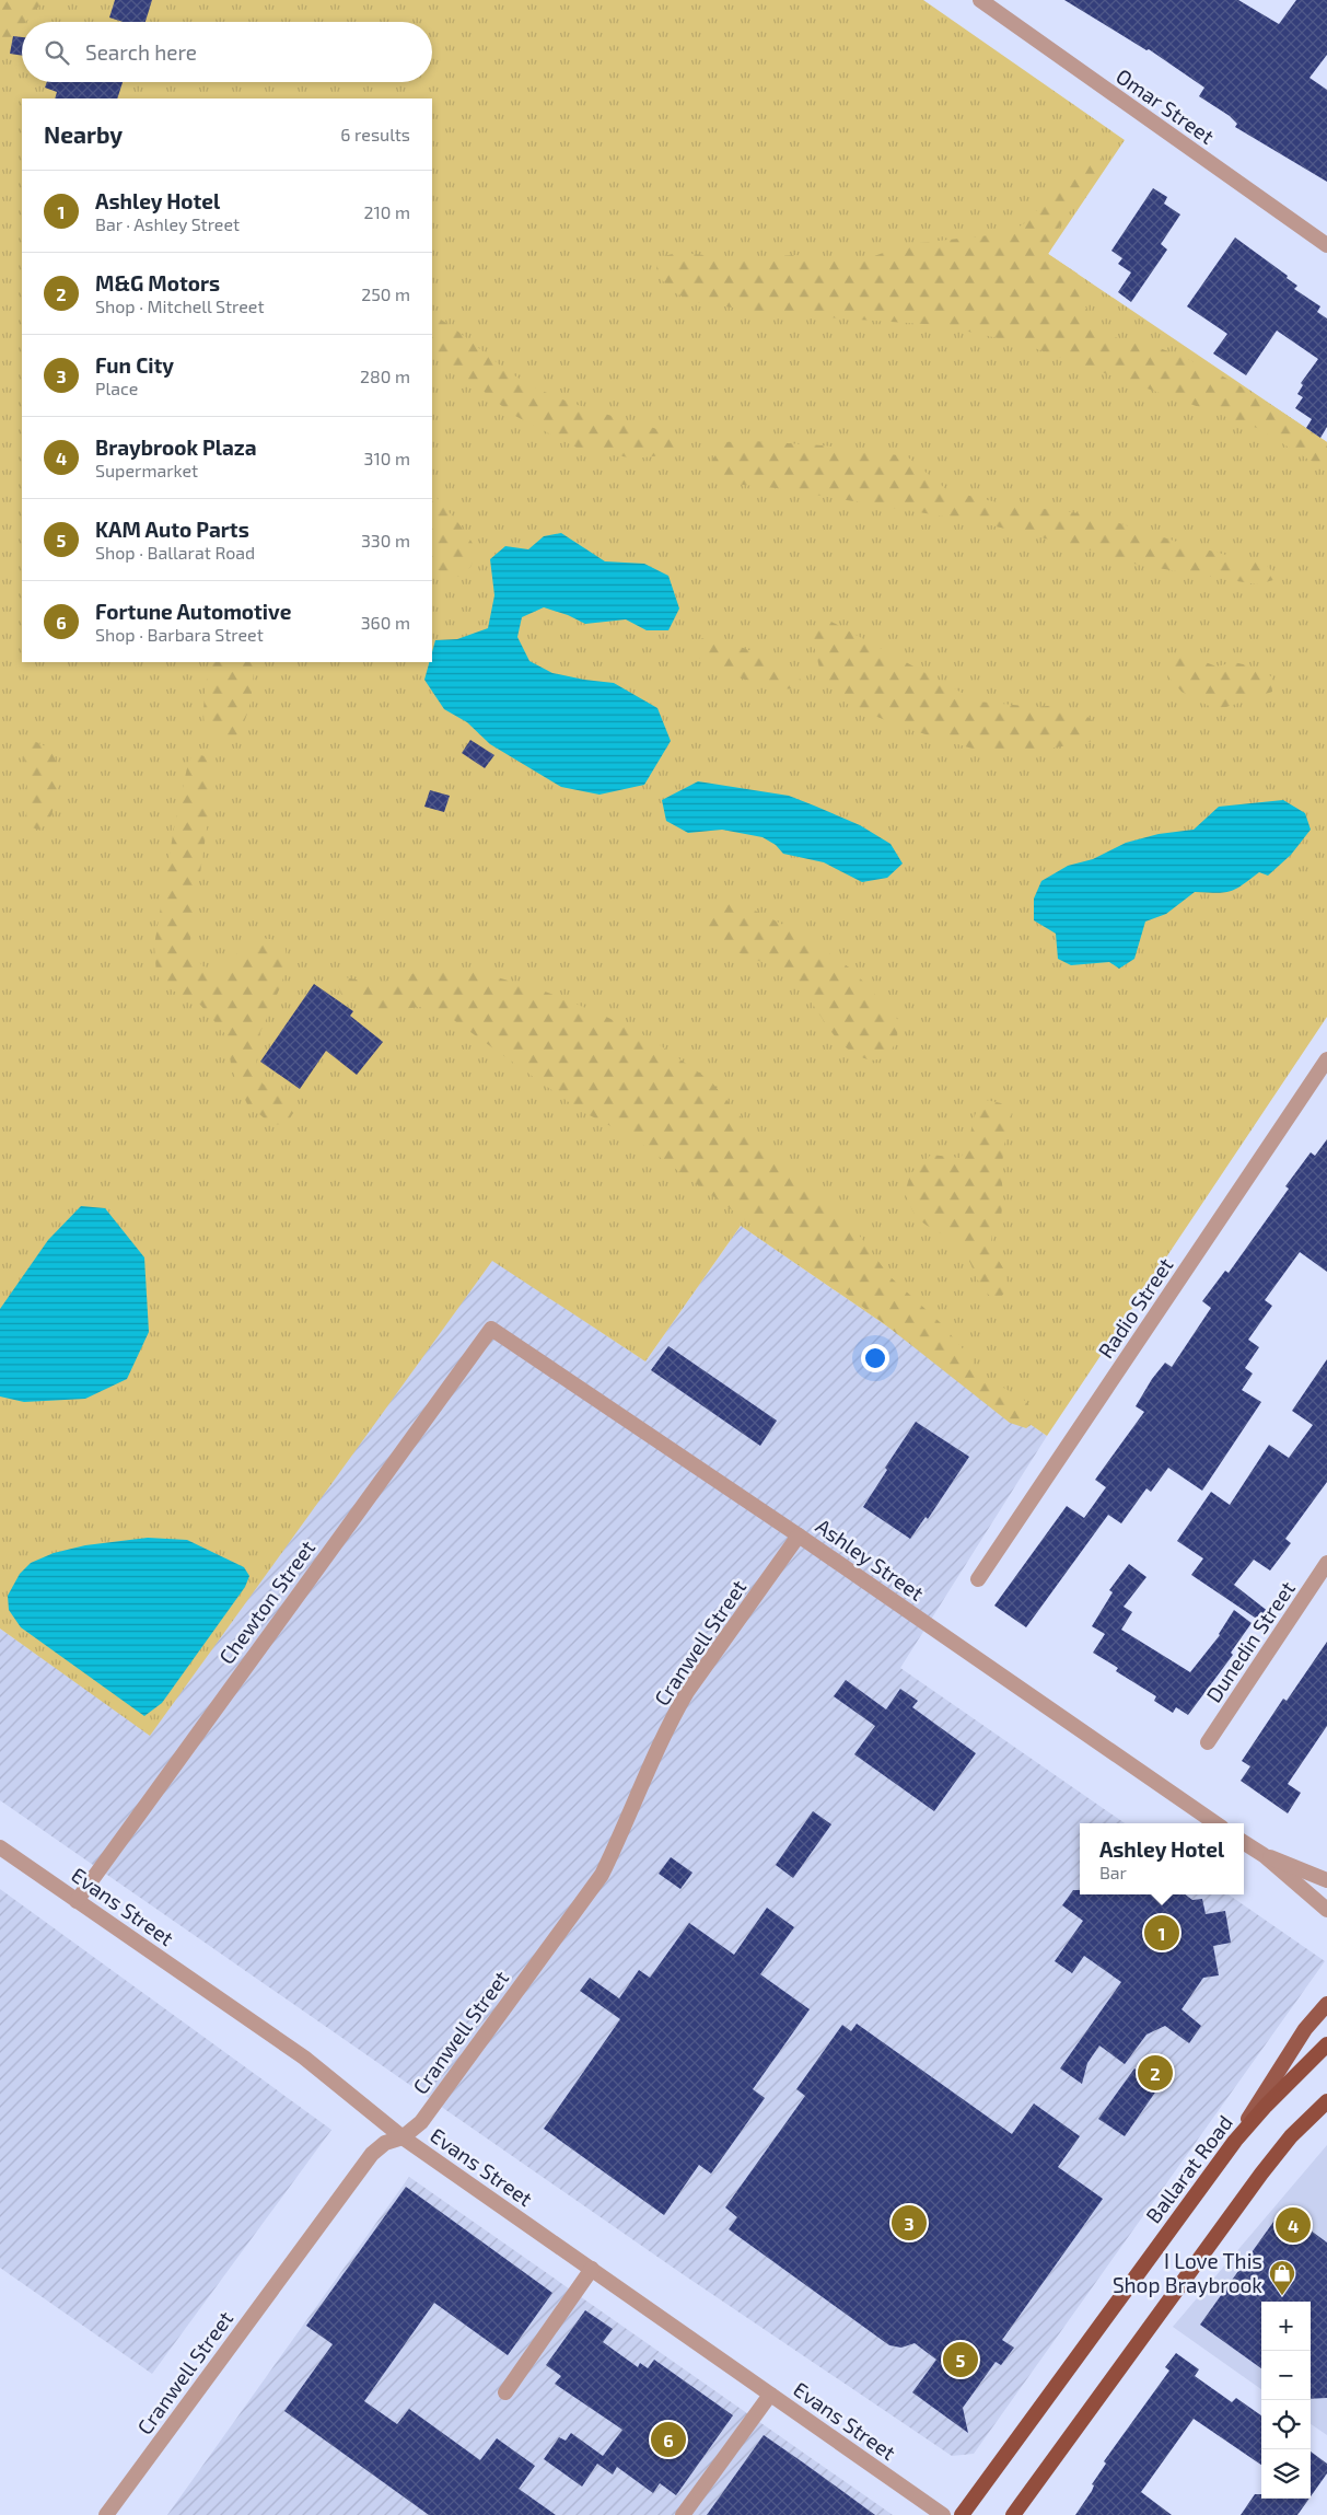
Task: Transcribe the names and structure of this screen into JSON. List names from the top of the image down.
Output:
{
  "streets": {
    "highway": ["Ballarat Road"],
    "street": [
      "Omar Street",
      "Radio Street",
      "Ashley Street",
      "Chewton Street",
      "Dunedin Street",
      "Cranwell Street",
      "Evans Street"
    ]
  },
  "crossings": [
    ["Ashley Street", "Chewton Street"],
    ["Ashley Street", "Cranwell Street"],
    ["Chewton Street", "Evans Street"],
    ["Cranwell Street", "Evans Street"]
  ],
  "places": {
    "shop": ["I Love This Shop Braybrook"]
  },
  "page": {
    "search": "Search here",
    "heading": ["Nearby", "6 results"],
    "list": [
      {
        "mark": "1",
        "name": "Ashley Hotel",
        "note": "Bar · Ashley Street",
        "value": "210 m"
      },
      {
        "mark": "2",
        "name": "M&G Motors",
        "note": "Shop · Mitchell Street",
        "value": "250 m"
      },
      {
        "mark": "3",
        "name": "Fun City",
        "note": "Place",
        "value": "280 m"
      },
      {
        "mark": "4",
        "name": "Braybrook Plaza",
        "note": "Supermarket",
        "value": "310 m"
      },
      {
        "mark": "5",
        "name": "KAM Auto Parts",
        "note": "Shop · Ballarat Road",
        "value": "330 m"
      },
      {
        "mark": "6",
        "name": "Fortune Automotive",
        "note": "Shop · Barbara Street",
        "value": "360 m"
      }
    ],
    "popup": ["Ashley Hotel", "Bar"],
    "pins": [
      "1",
      "2",
      "3",
      "4",
      "5",
      "6"
    ],
    "map_buttons": ["+", "−"]
  }
}
